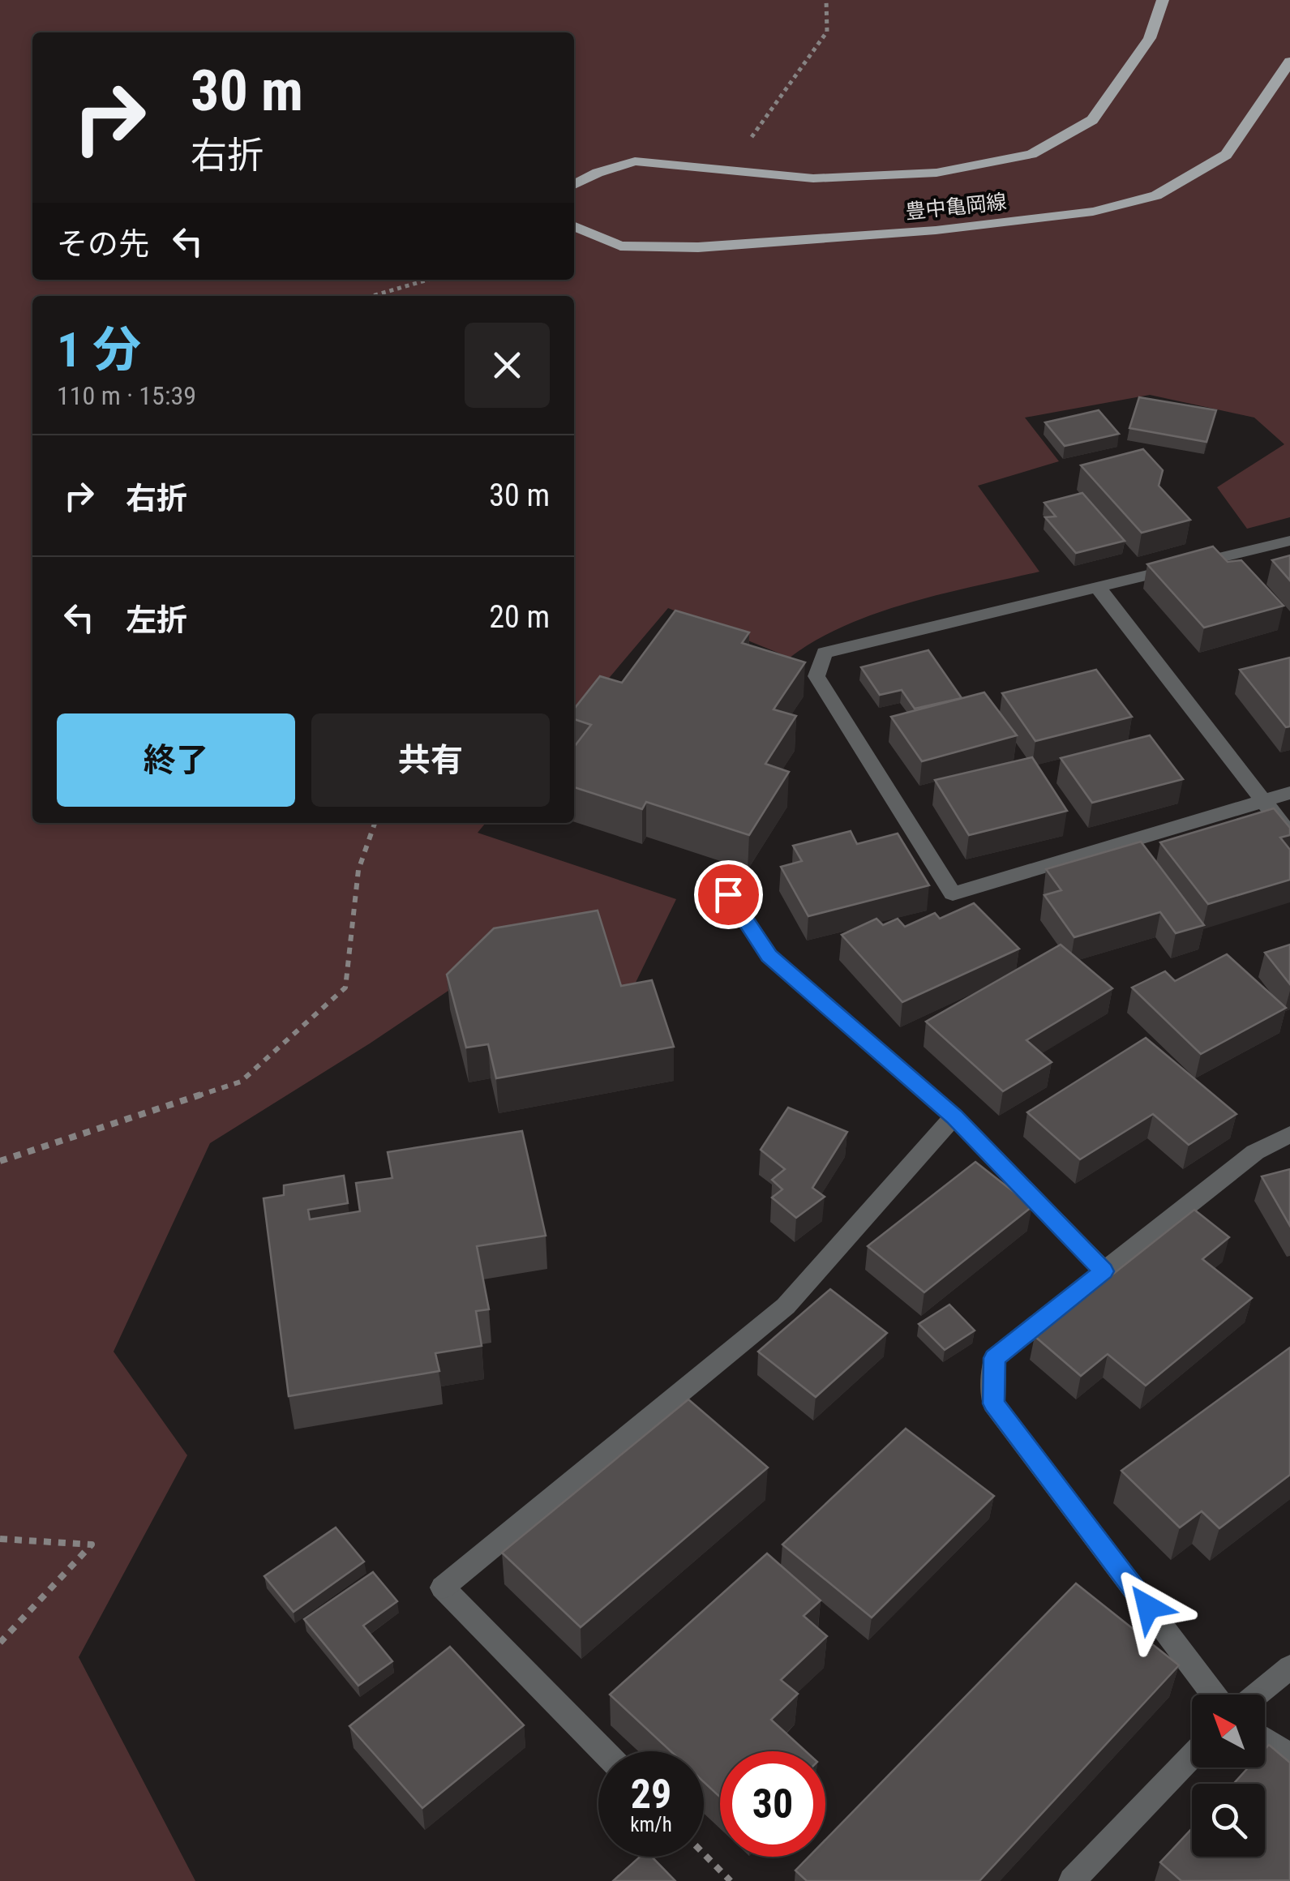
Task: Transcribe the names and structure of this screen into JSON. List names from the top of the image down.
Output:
{
  "streets": {
    "main road": ["豊中亀岡線"]
  },
  "north": "top left",
  "page": {
    "turn": ["30 m", "右折"],
    "then": "その先",
    "heading": ["1 分", "110 m · 15:39"],
    "list": [
      {
        "name": "右折",
        "value": "30 m"
      },
      {
        "name": "左折",
        "value": "20 m"
      }
    ],
    "buttons": ["終了", "共有"],
    "speed": "29 km/h",
    "limit": "30"
  }
}
